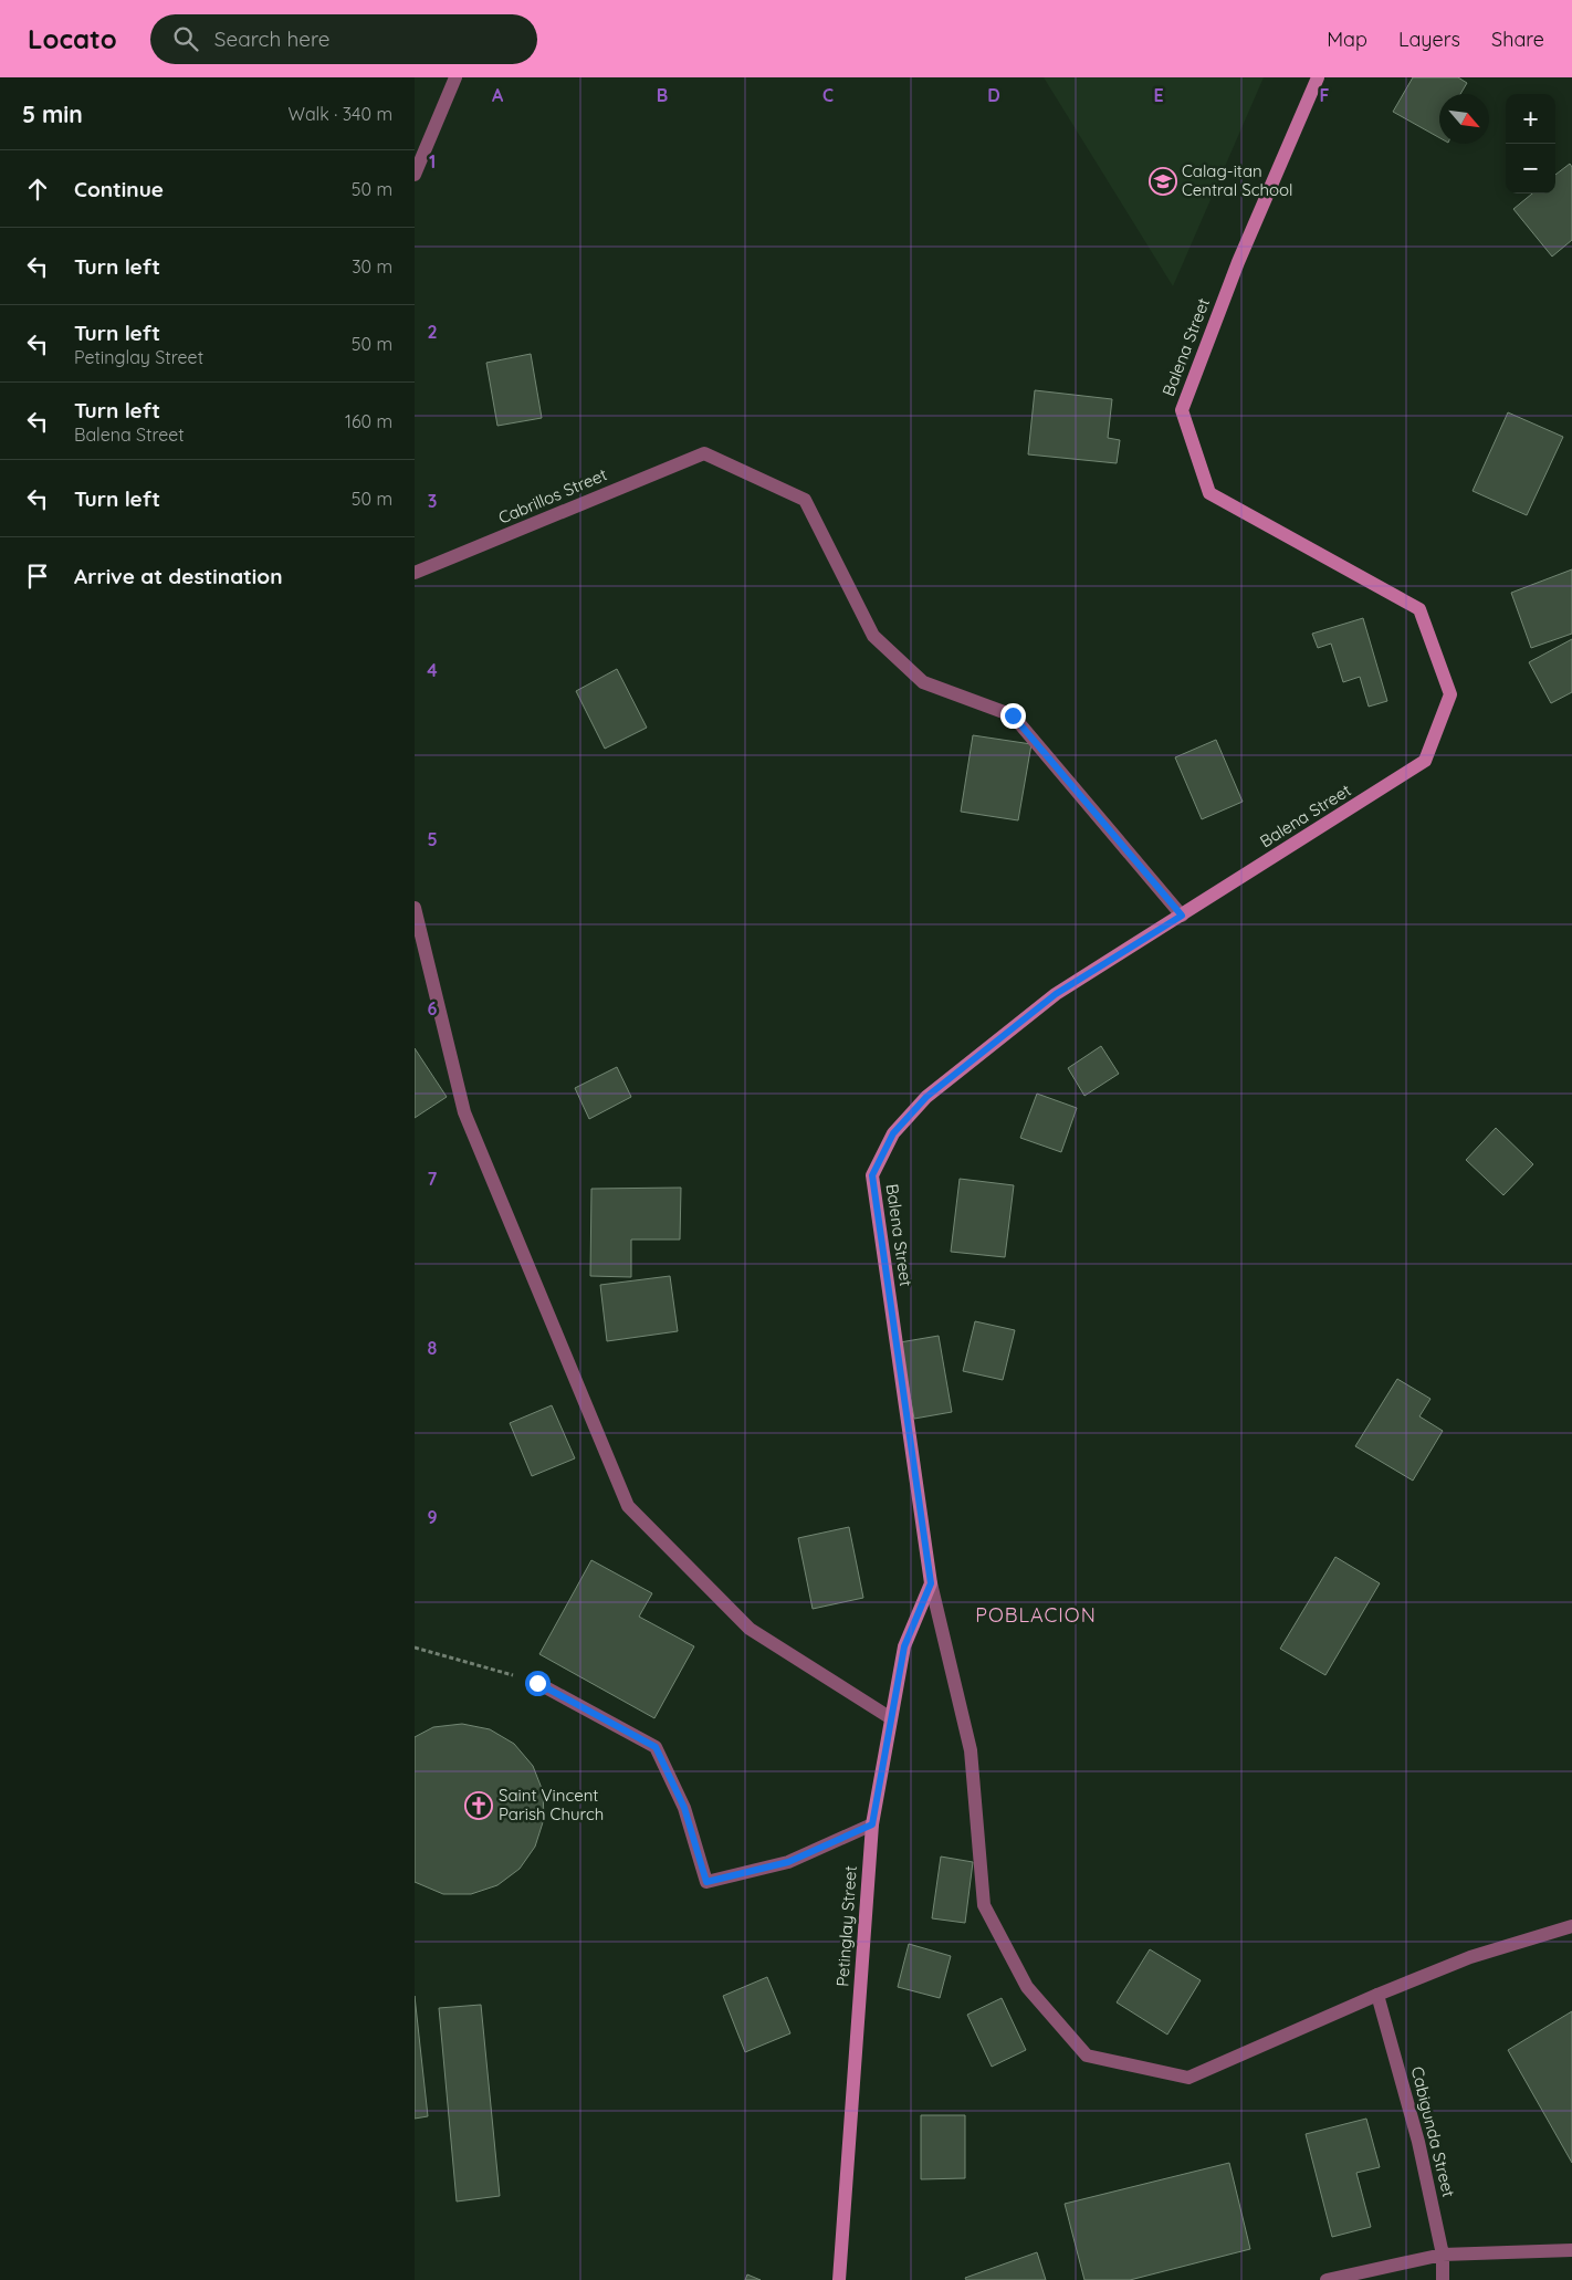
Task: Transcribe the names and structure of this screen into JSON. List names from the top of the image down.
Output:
{
  "streets": {
    "main road": ["Balena Street", "Petinglay Street"],
    "street": ["Cabrillos Street", "Cabigunda Street"]
  },
  "crossings": [
    ["Balena Street", "Cabrillos Street"],
    ["Balena Street", "Petinglay Street"]
  ],
  "districts": ["POBLACION"],
  "places": {
    "school or university": ["Calag-itan Central School"],
    "church": ["Saint Vincent Parish Church"]
  },
  "north": "bottom right",
  "page": {
    "header": "Locato",
    "search": "Search here",
    "nav": ["Map", "Layers", "Share"],
    "heading": ["5 min", "Walk · 340 m"],
    "map_buttons": ["+", "−"],
    "list": [
      ["Continue", "50 m"],
      ["Turn left", "30 m"],
      ["Turn left", "Petinglay Street", "50 m"],
      ["Turn left", "Balena Street", "160 m"],
      ["Turn left", "50 m"],
      "Arrive at destination"
    ]
  },
  "grid": {
    "columns": [
      "A",
      "B",
      "C",
      "D",
      "E",
      "F"
    ],
    "rows": [
      "1",
      "2",
      "3",
      "4",
      "5",
      "6",
      "7",
      "8",
      "9"
    ]
  }
}
